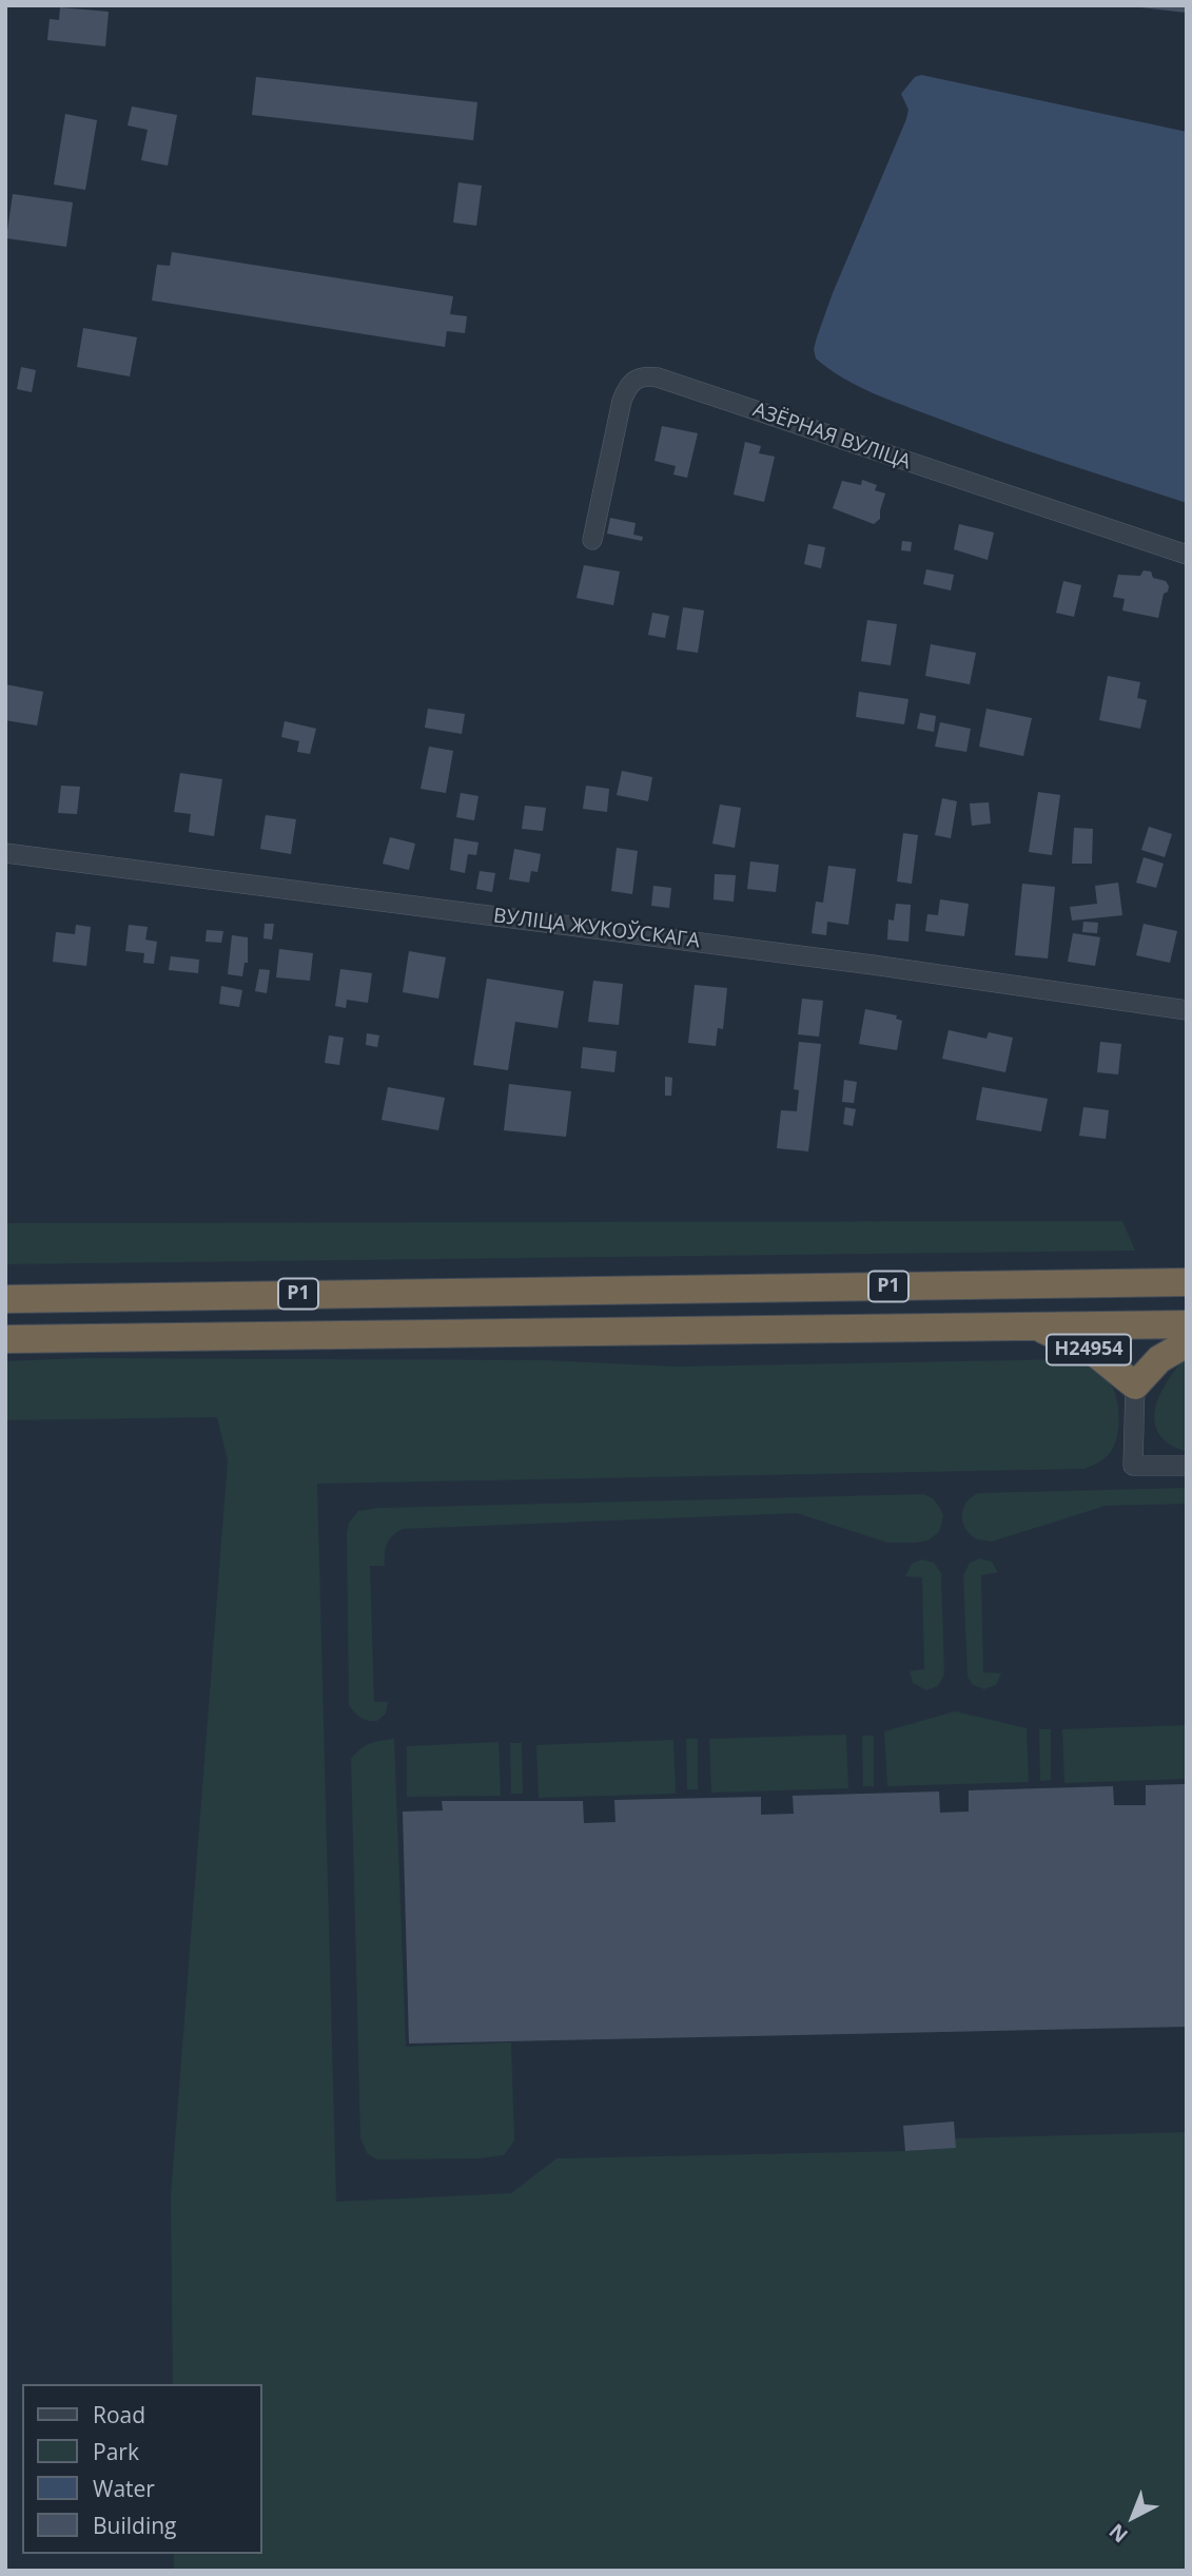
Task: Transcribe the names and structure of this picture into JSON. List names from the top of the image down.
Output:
{
  "streets": {
    "highway": ["Р1", "Н24954"],
    "street": ["АЗЁРНАЯ ВУЛІЦА", "ВУЛІЦА ЖУКОЎСКАГА"]
  },
  "crossings": [
    ["Р1", "Н24954"]
  ],
  "legend": [
    "Road",
    "Park",
    "Water",
    "Building"
  ],
  "north": "bottom left"
}
